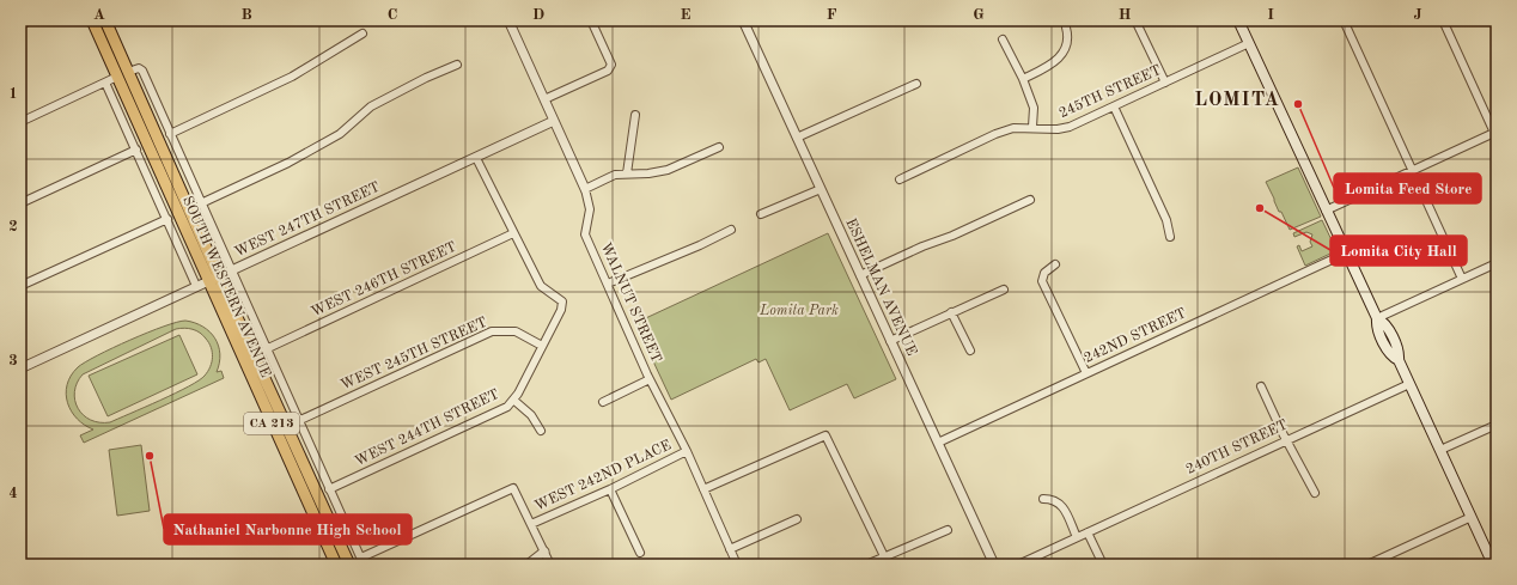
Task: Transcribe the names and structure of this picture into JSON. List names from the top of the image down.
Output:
{
  "streets": {
    "main road": ["SOUTH WESTERN AVENUE", "CA 213"],
    "street": [
      "245TH STREET",
      "WEST 247TH STREET",
      "WEST 246TH STREET",
      "ESHELMAN AVENUE",
      "WALNUT STREET",
      "242ND STREET",
      "WEST 245TH STREET",
      "WEST 244TH STREET",
      "240TH STREET",
      "WEST 242ND PLACE"
    ]
  },
  "crossings": [
    ["WEST 247TH STREET", "SOUTH WESTERN AVENUE"],
    ["WEST 247TH STREET", "WALNUT STREET"],
    ["WEST 246TH STREET", "SOUTH WESTERN AVENUE"],
    ["WEST 246TH STREET", "WEST 244TH STREET"],
    ["SOUTH WESTERN AVENUE", "WEST 245TH STREET"],
    ["SOUTH WESTERN AVENUE", "WEST 244TH STREET"],
    ["ESHELMAN AVENUE", "242ND STREET"],
    ["WALNUT STREET", "WEST 242ND PLACE"],
    ["WEST 245TH STREET", "WEST 244TH STREET"]
  ],
  "districts": ["LOMITA"],
  "parks": ["Lomita Park"],
  "places": ["Lomita Feed Store", "Lomita City Hall", "Nathaniel Narbonne High School"],
  "grid": {
    "columns": [
      "A",
      "B",
      "C",
      "D",
      "E",
      "F",
      "G",
      "H",
      "I",
      "J"
    ],
    "rows": [
      "1",
      "2",
      "3",
      "4"
    ]
  }
}
